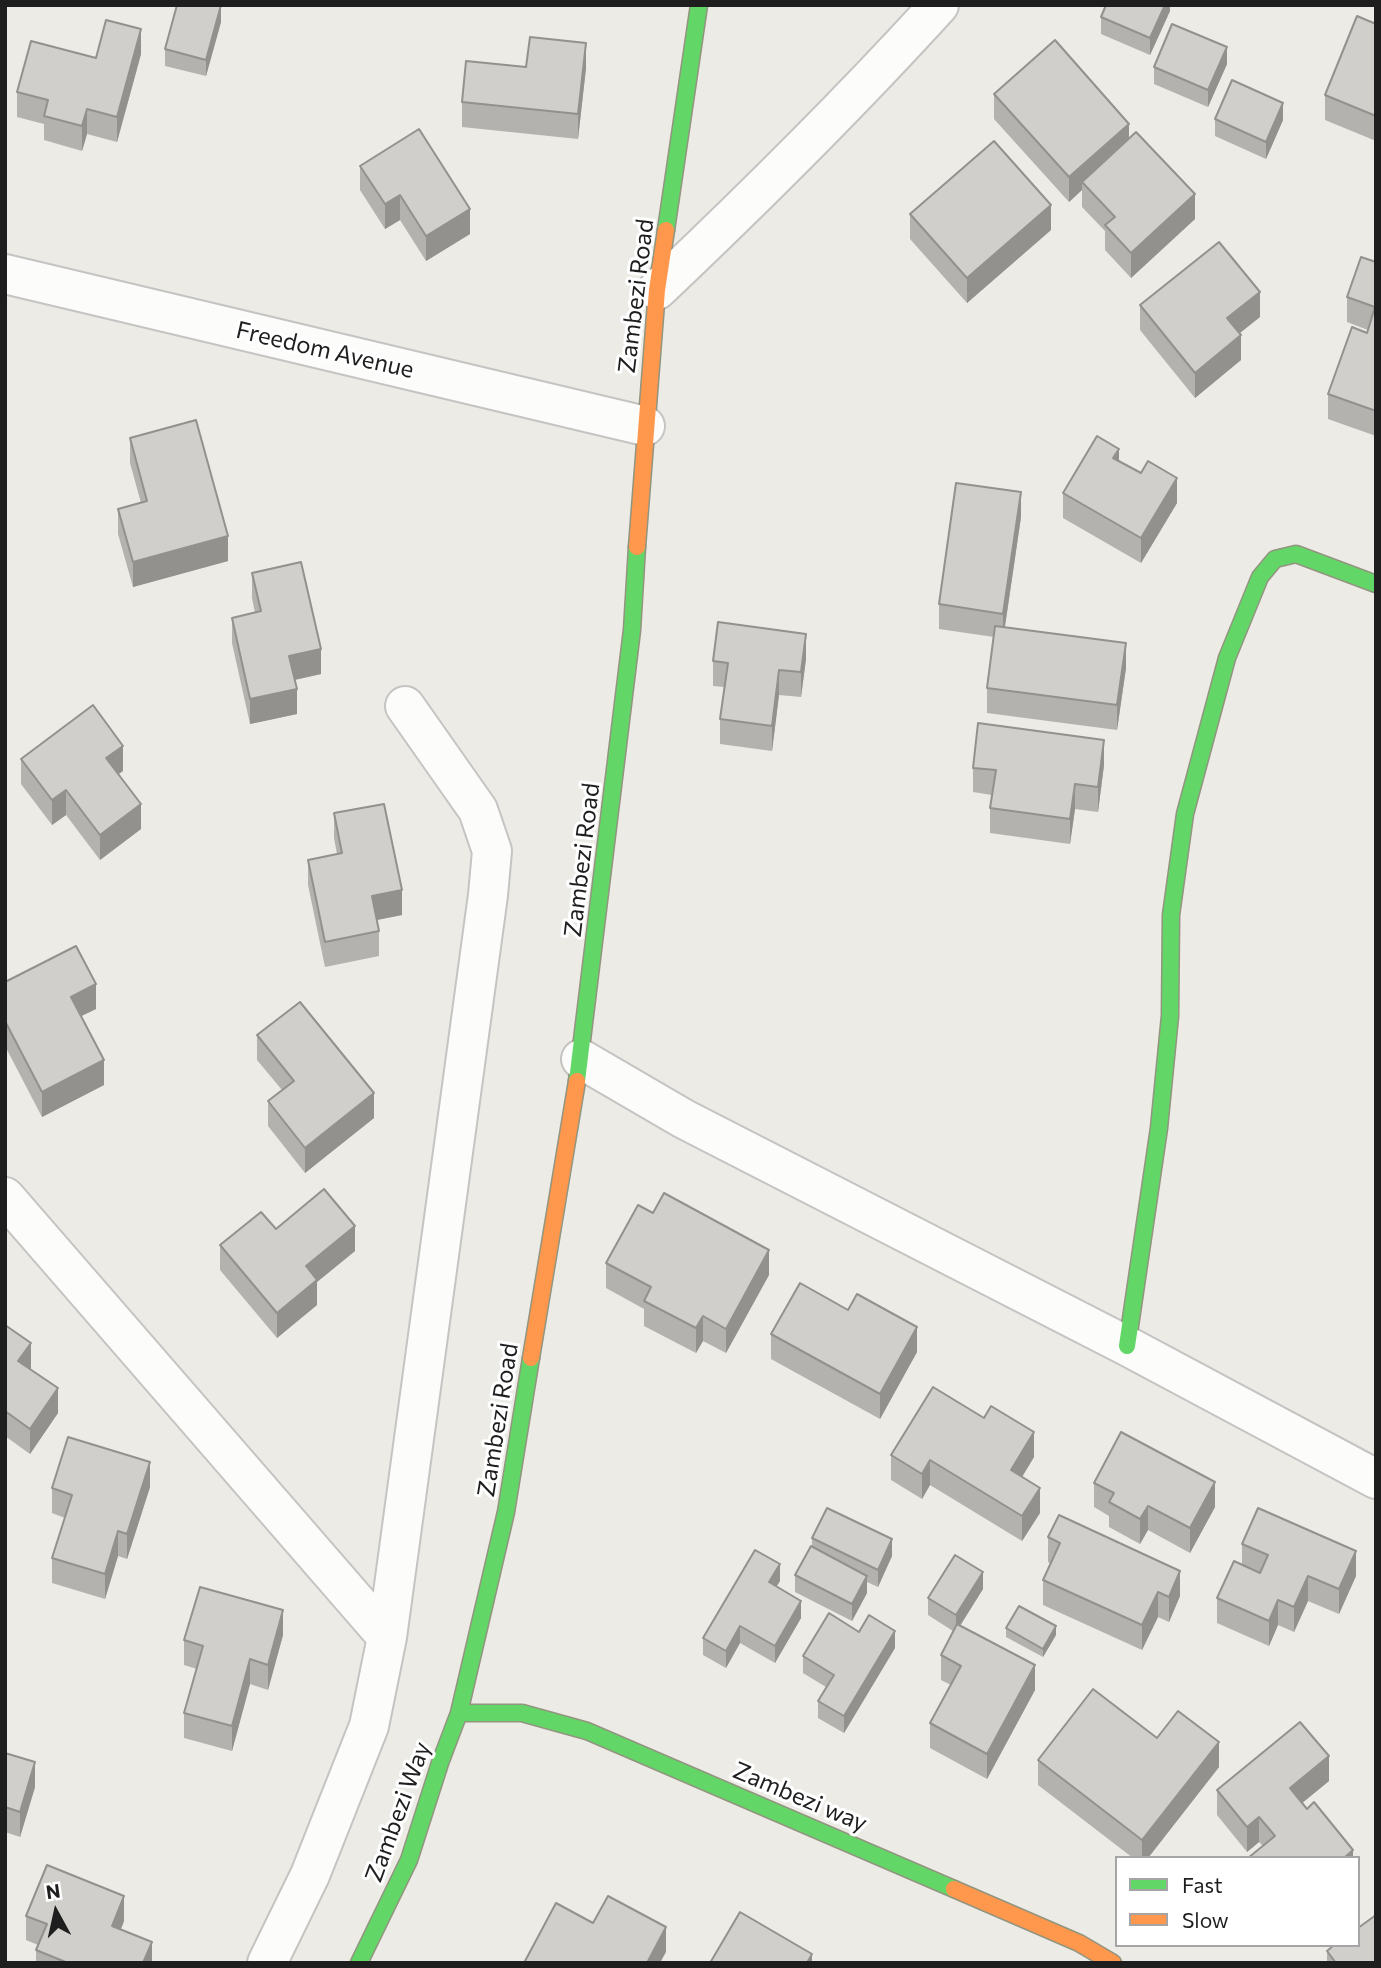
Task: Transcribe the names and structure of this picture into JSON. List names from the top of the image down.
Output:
{
  "streets": {
    "street": [
      "Zambezi Road",
      "Freedom Avenue",
      "Zambezi way",
      "Zambezi Way"
    ]
  },
  "crossings": [
    ["Zambezi Road", "Freedom Avenue"],
    ["Zambezi Road", "Zambezi way"],
    ["Zambezi Road", "Zambezi Way"],
    ["Zambezi way", "Zambezi Way"]
  ],
  "legend": ["Fast", "Slow"],
  "north": "top"
}
